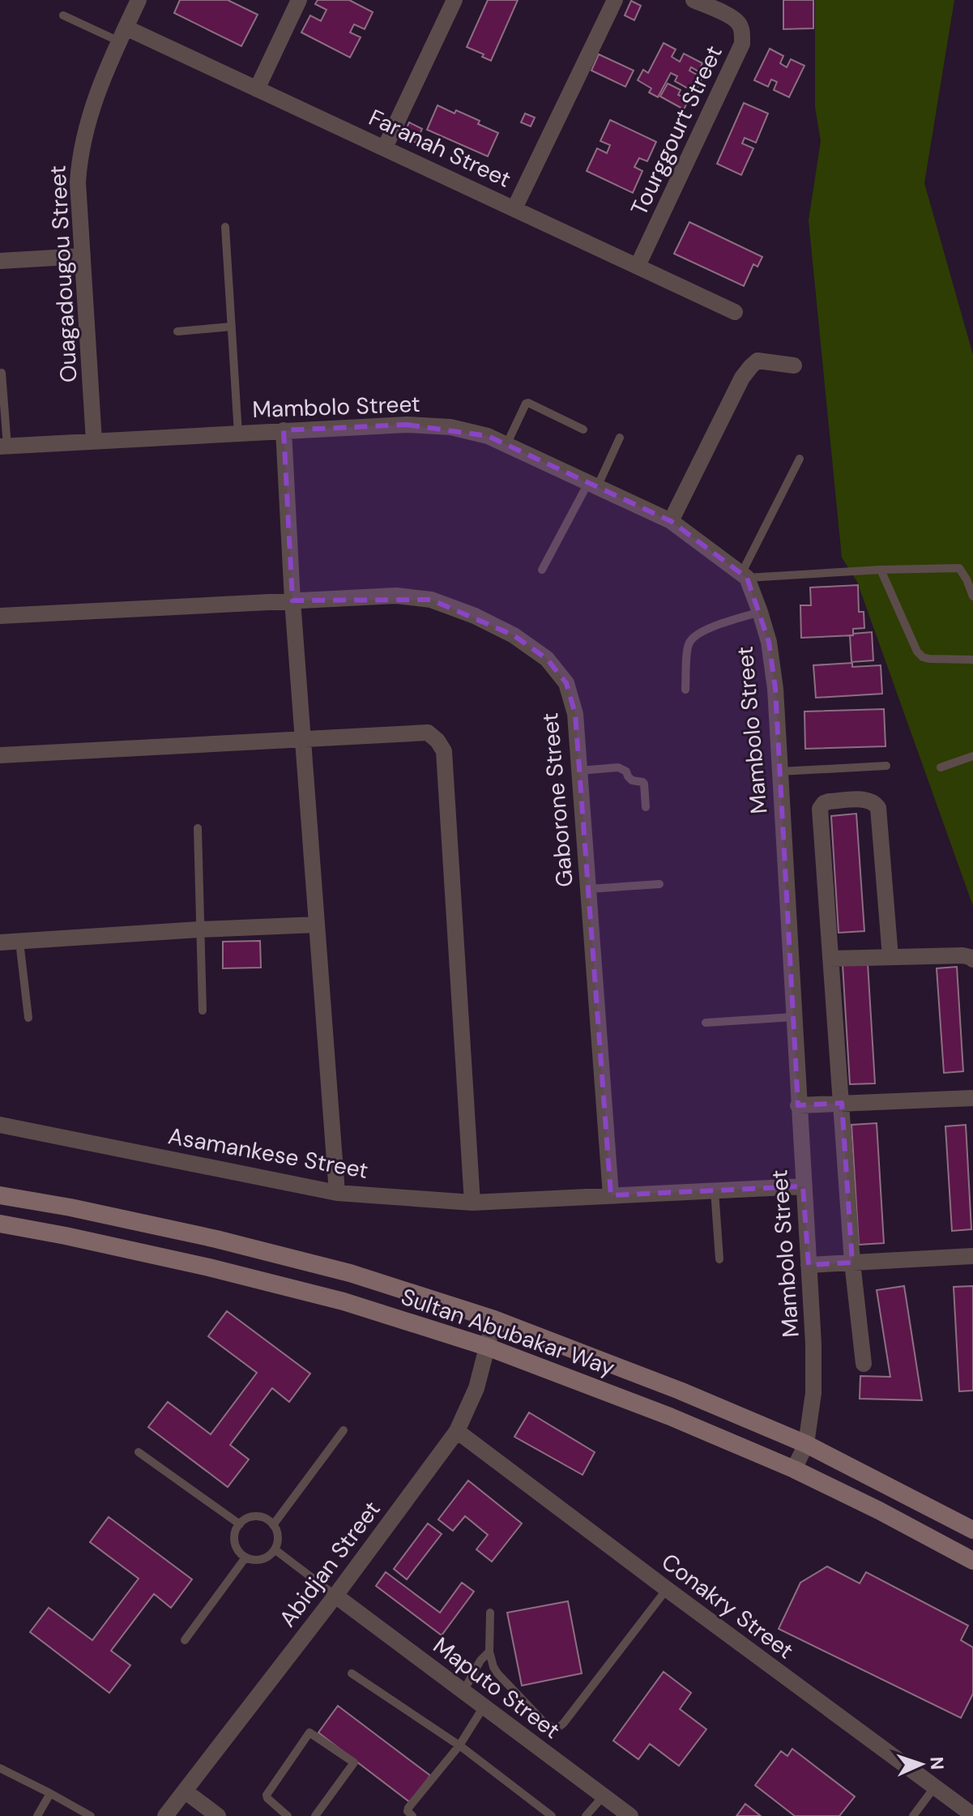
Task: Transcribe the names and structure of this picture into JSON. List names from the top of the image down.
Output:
{
  "streets": {
    "main road": ["Sultan Abubakar Way"],
    "street": [
      "Tourggourt Street",
      "Faranah Street",
      "Ouagadougou Street",
      "Mambolo Street",
      "Gaborone Street",
      "Asamankese Street",
      "Abidjan Street",
      "Conakry Street",
      "Maputo Street"
    ]
  },
  "crossings": [
    ["Tourggourt Street", "Faranah Street"],
    ["Faranah Street", "Ouagadougou Street"],
    ["Ouagadougou Street", "Mambolo Street"],
    ["Mambolo Street", "Asamankese Street"],
    ["Mambolo Street", "Sultan Abubakar Way"],
    ["Gaborone Street", "Asamankese Street"],
    ["Sultan Abubakar Way", "Abidjan Street"],
    ["Abidjan Street", "Conakry Street"],
    ["Abidjan Street", "Maputo Street"]
  ],
  "north": "right"
}
